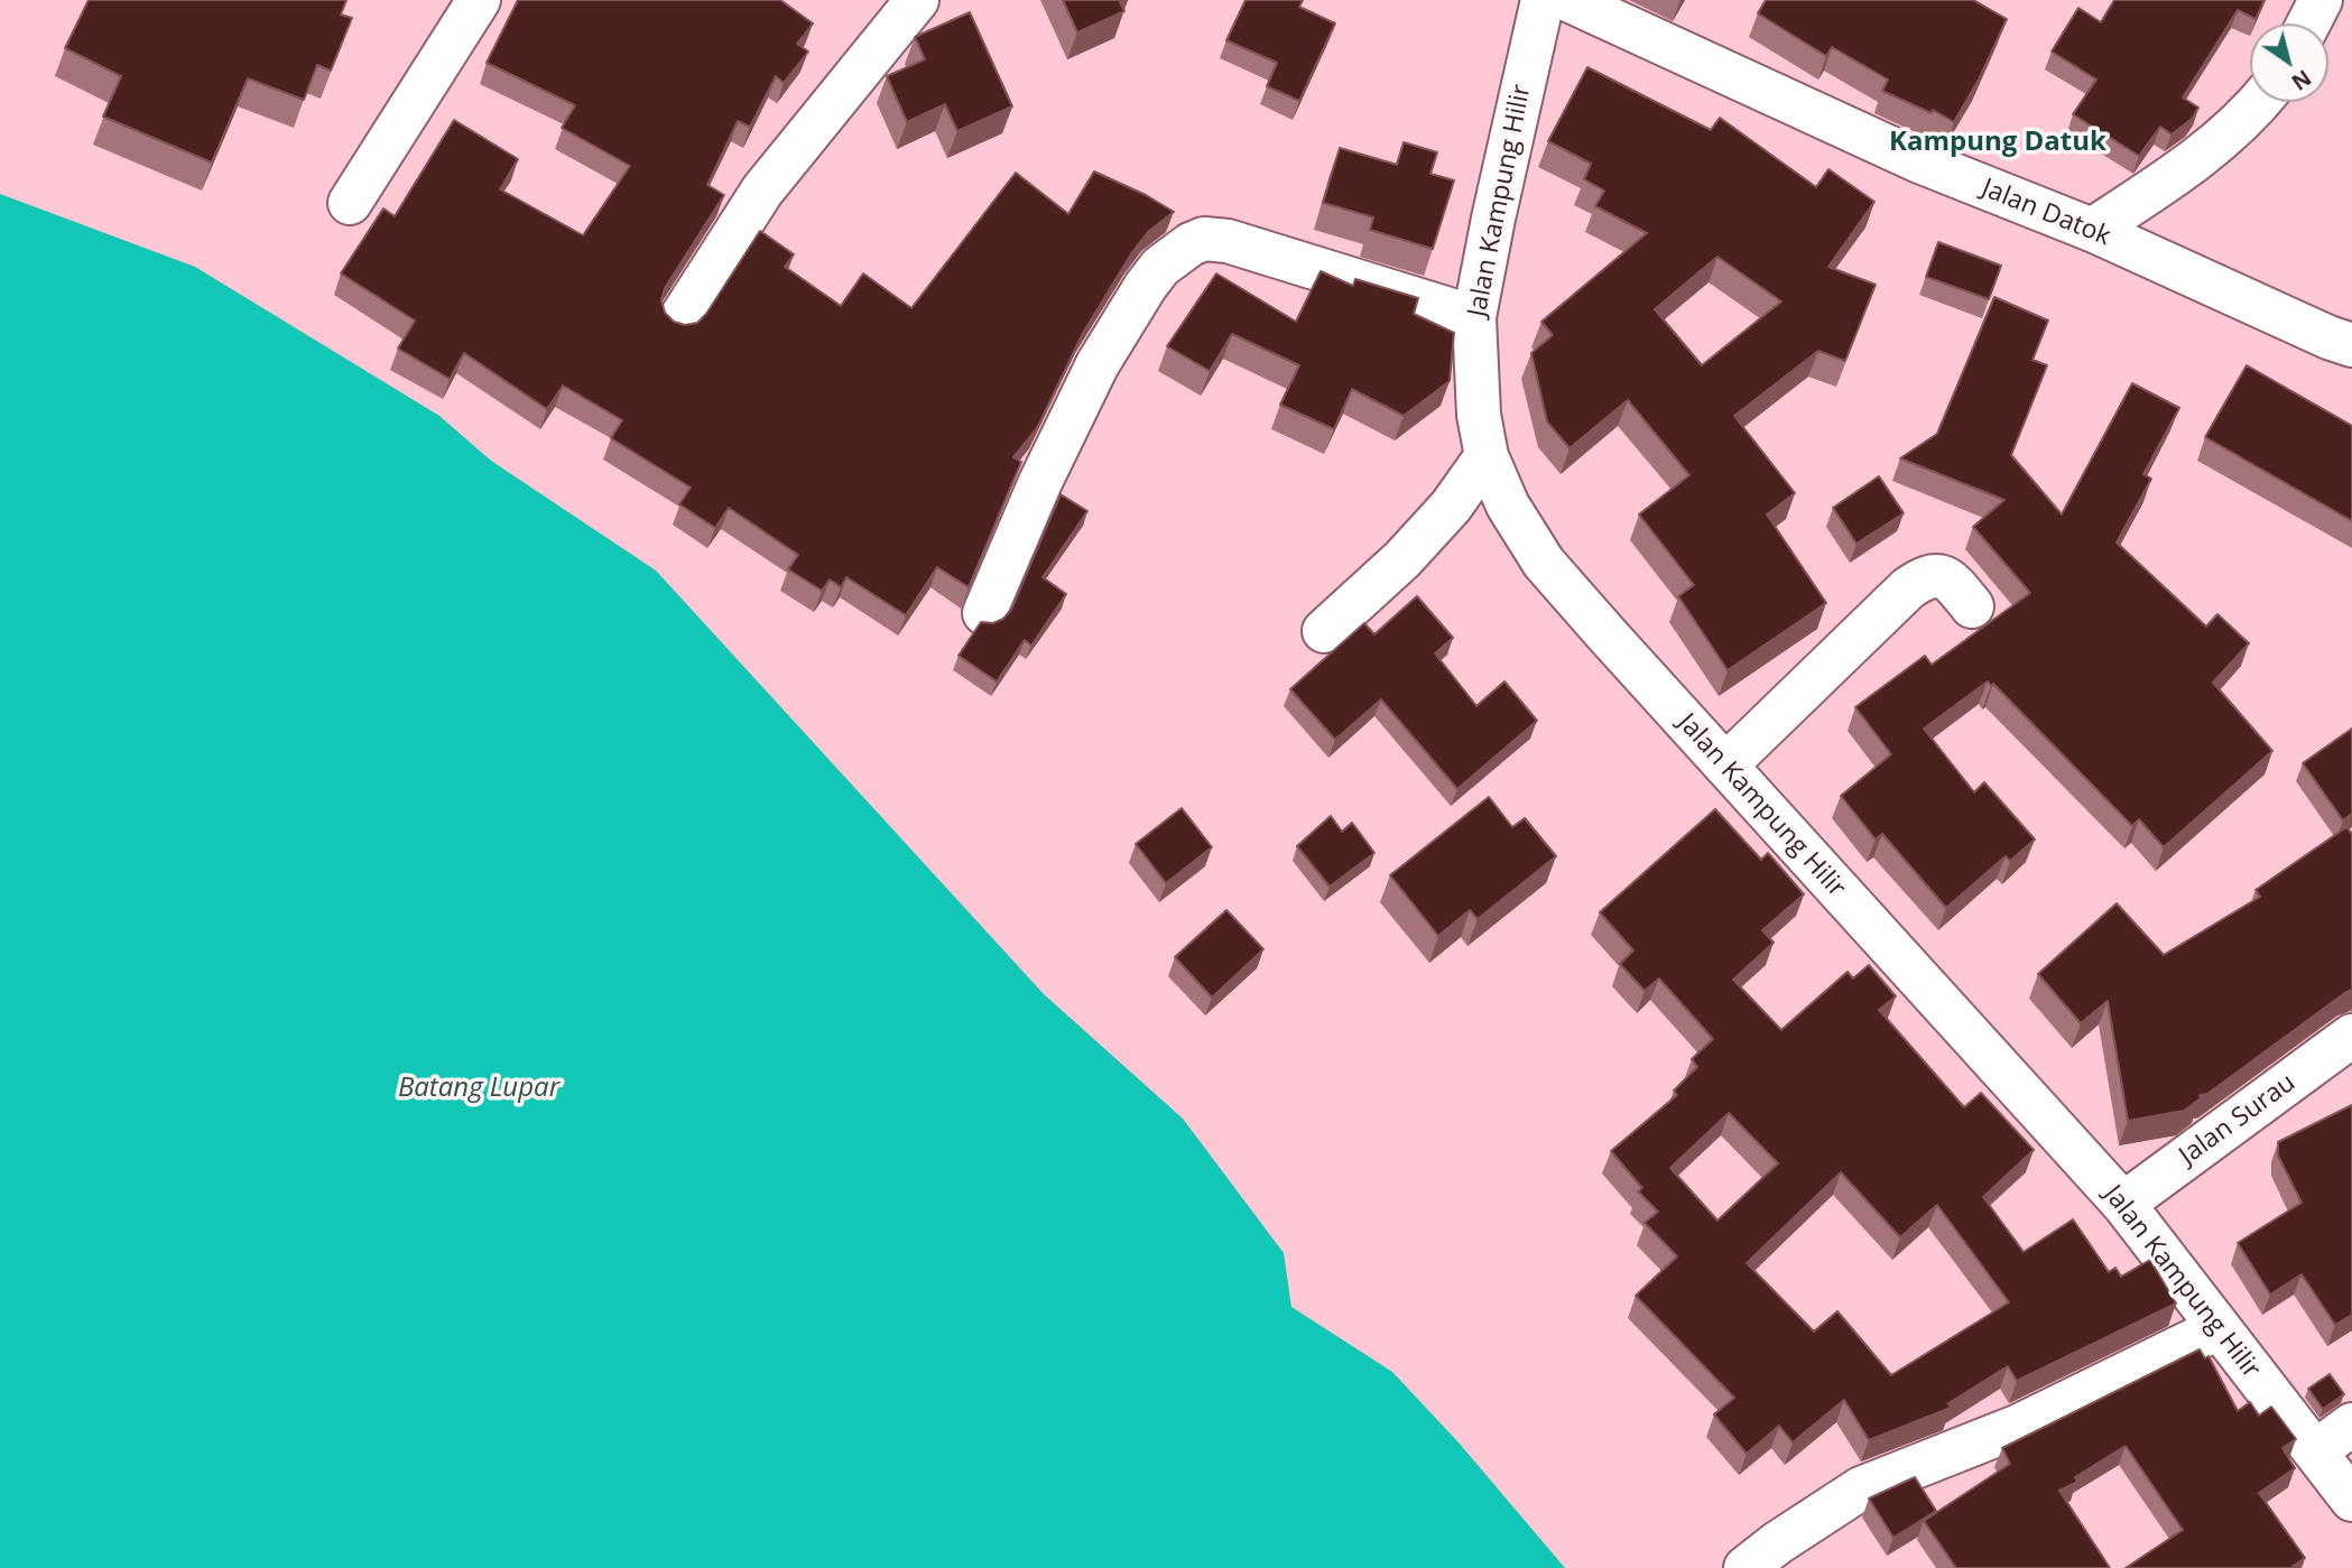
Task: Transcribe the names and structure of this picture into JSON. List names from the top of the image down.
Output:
{
  "streets": {
    "street": ["Jalan Kampung Hilir", "Jalan Datok", "Jalan Surau"]
  },
  "crossings": [
    ["Jalan Kampung Hilir", "Jalan Surau"]
  ],
  "districts": ["Kampung Datuk"],
  "water": ["Batang Lupar"],
  "north": "bottom right"
}
